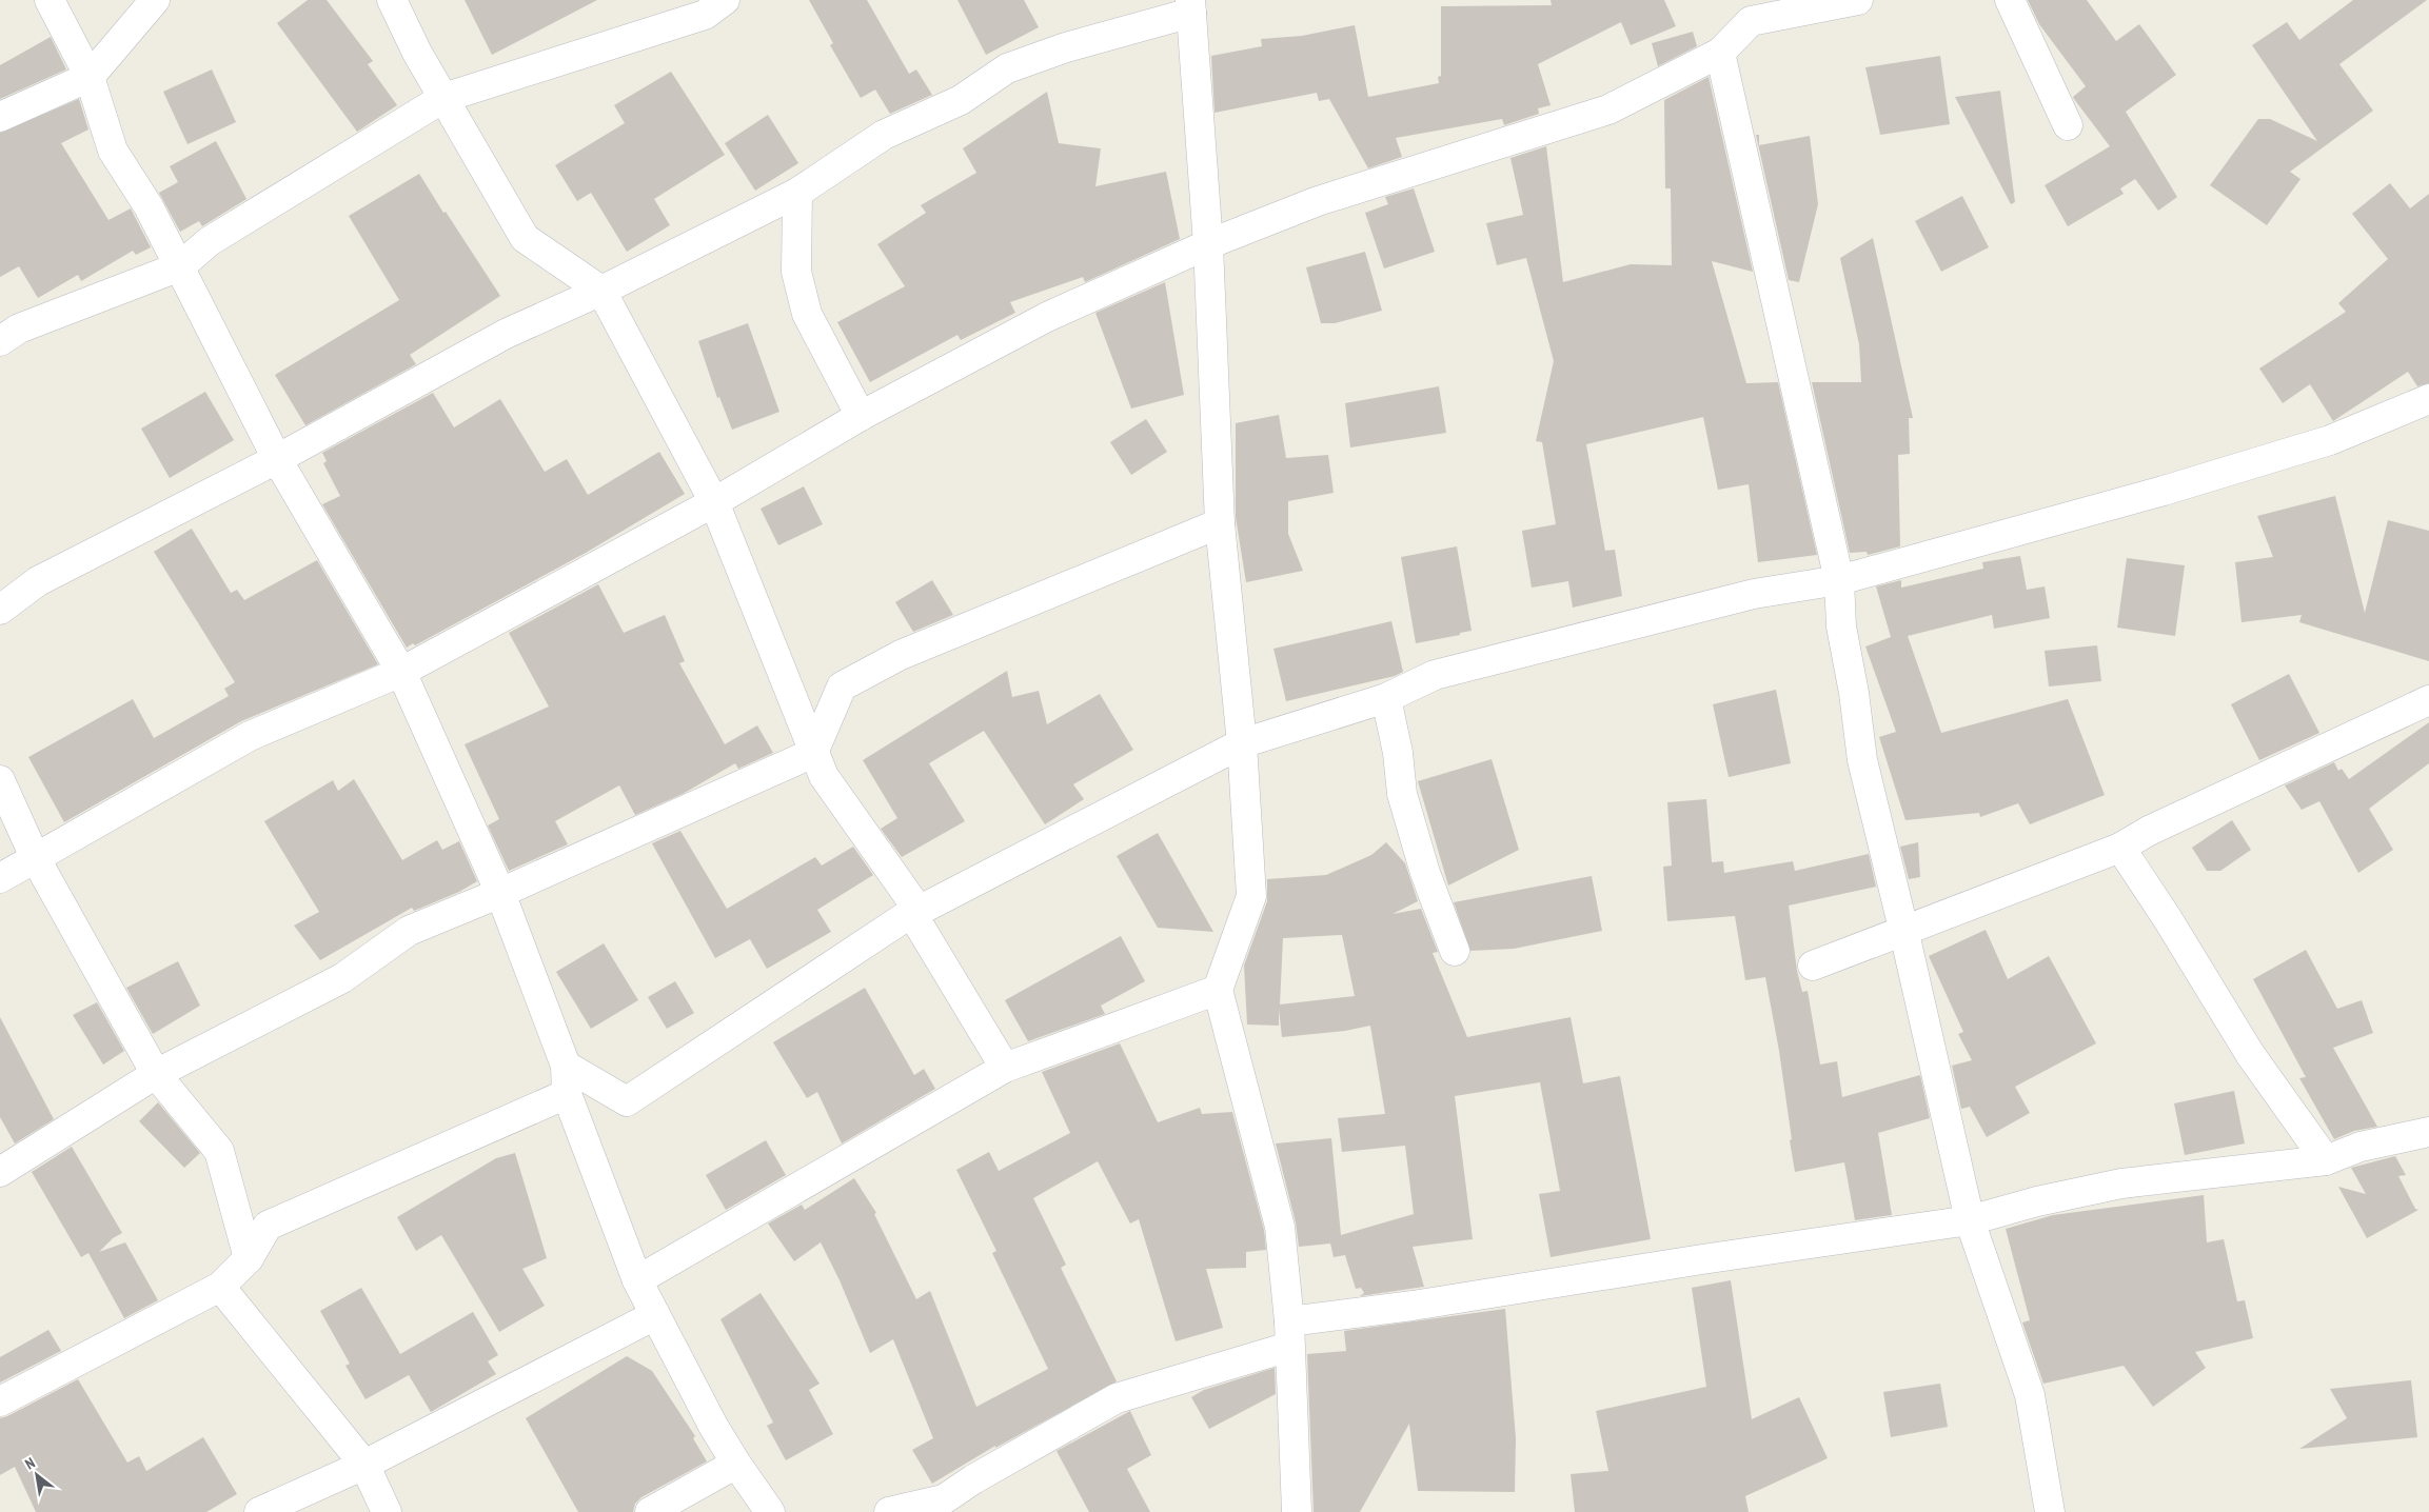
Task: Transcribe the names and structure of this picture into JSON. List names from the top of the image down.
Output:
{
  "north": "top left"
}
